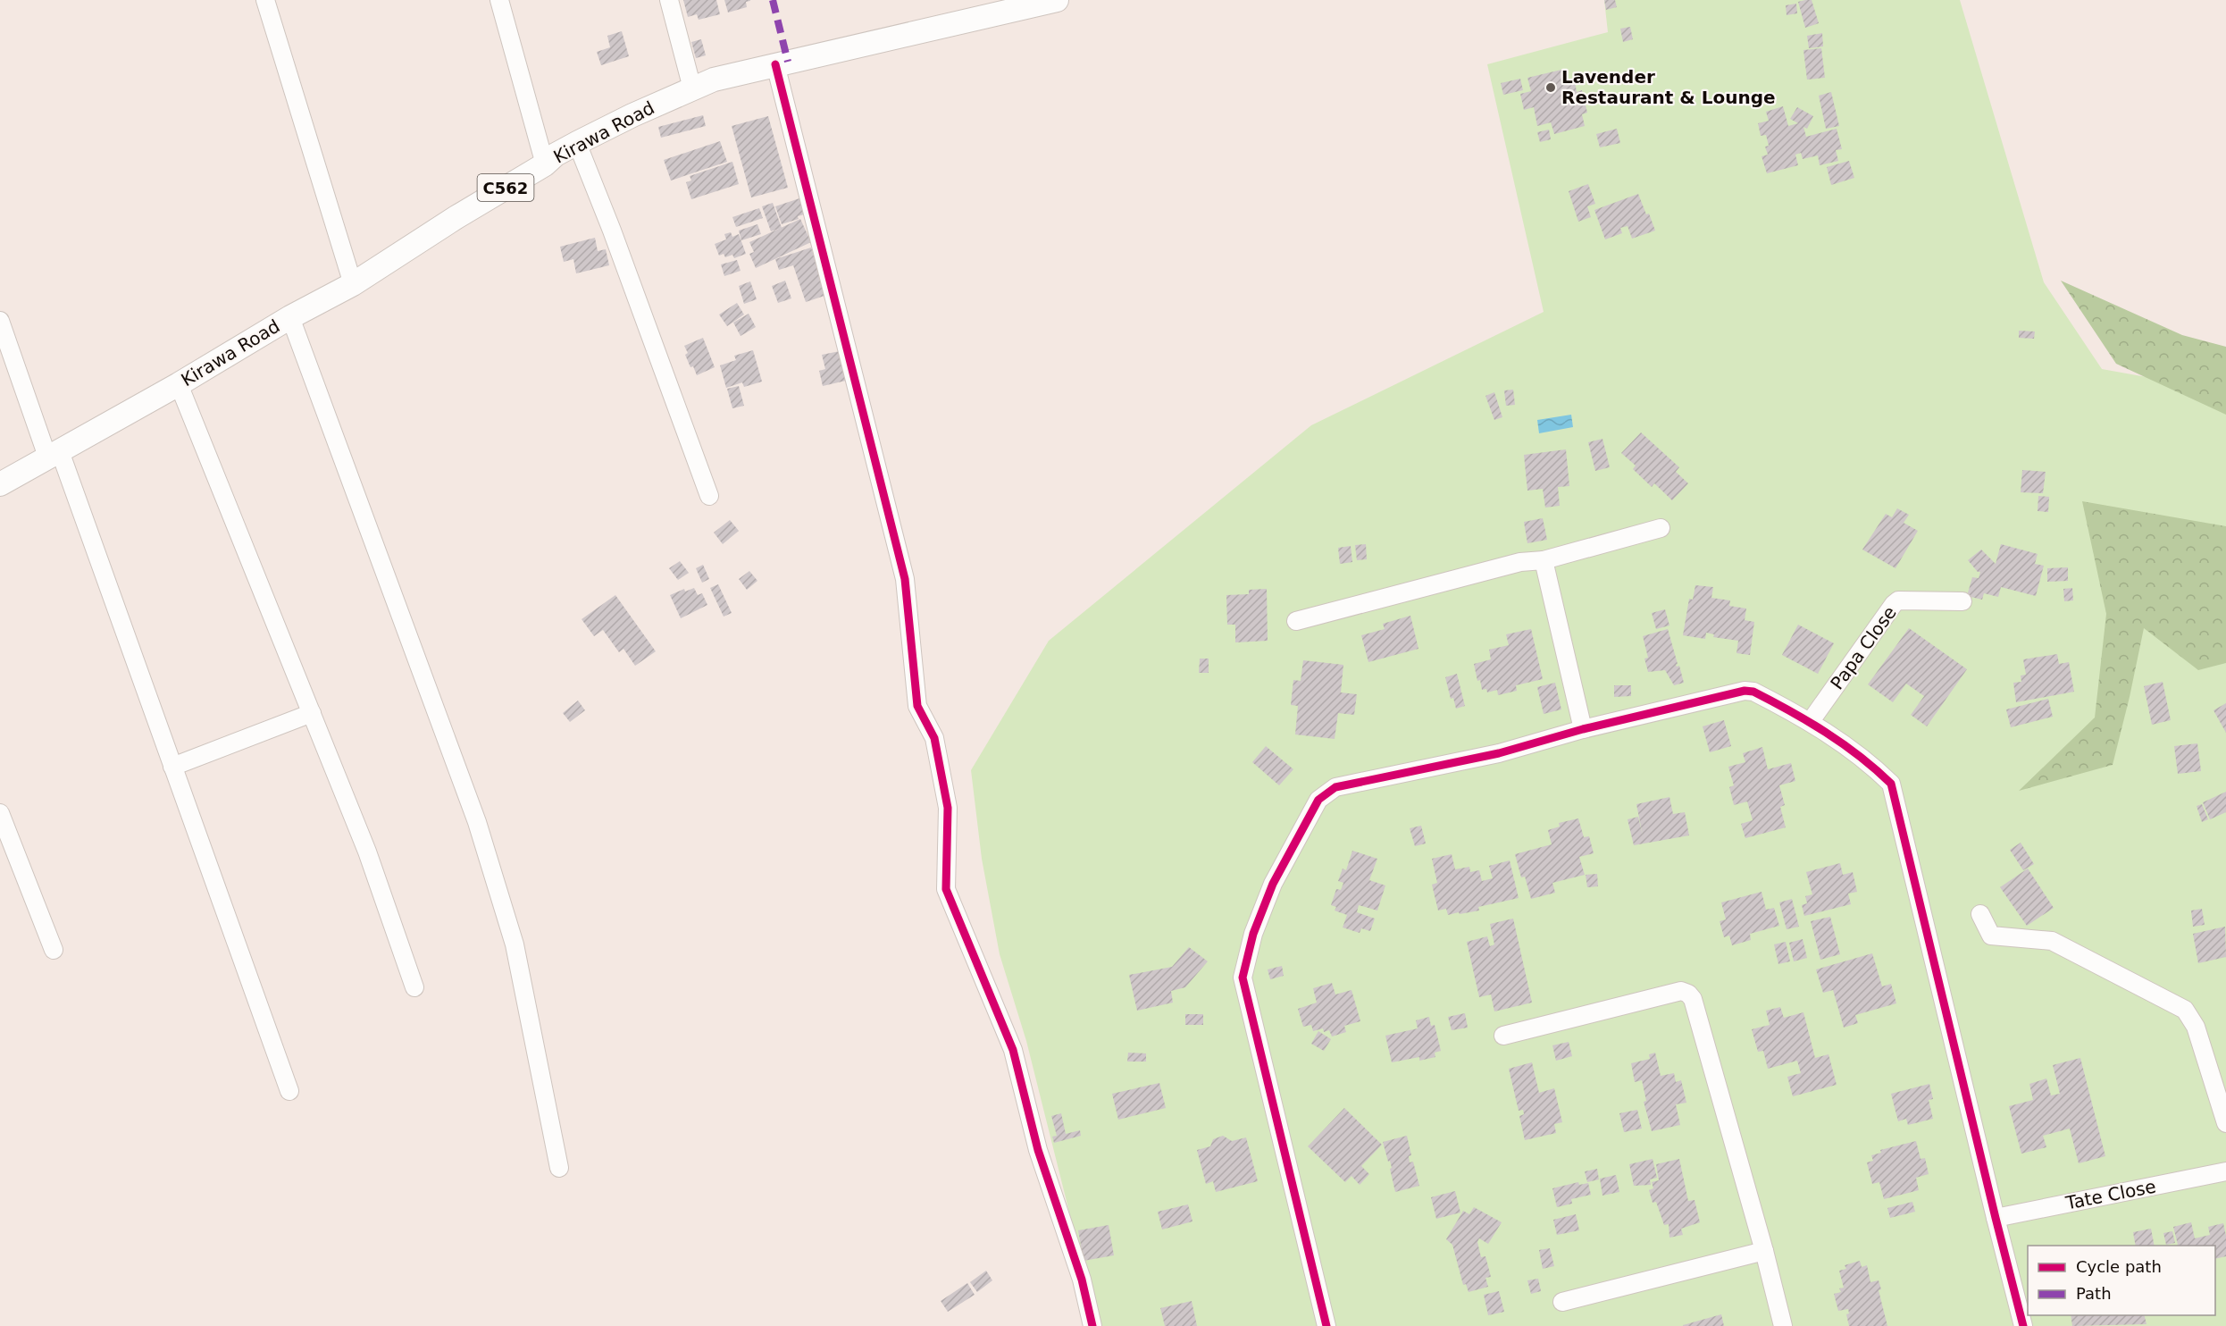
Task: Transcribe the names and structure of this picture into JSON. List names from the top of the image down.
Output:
{
  "streets": {
    "main road": ["Kirawa Road", "C562"],
    "street": ["Papa Close", "Tate Close"]
  },
  "places": ["Lavender Restaurant & Lounge"],
  "legend": ["Cycle path", "Path"]
}
